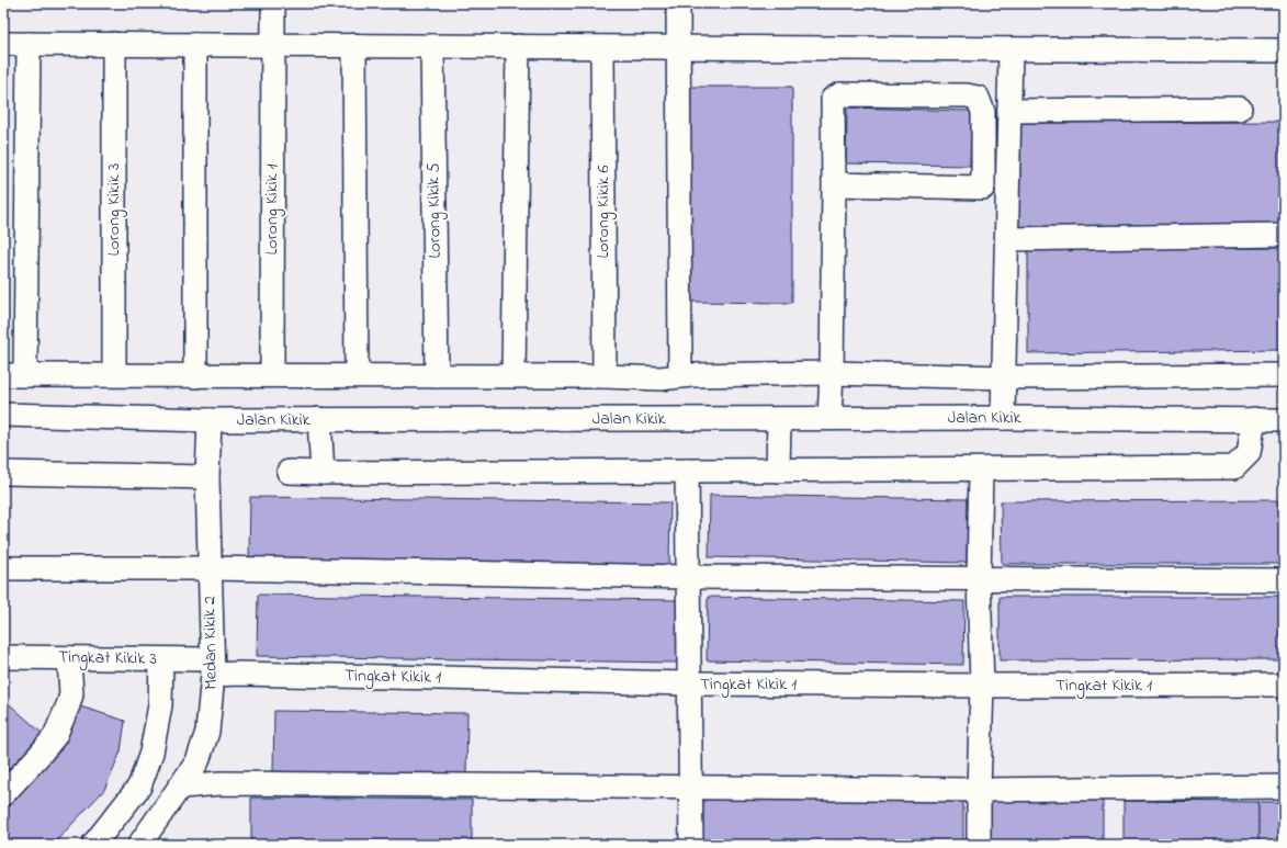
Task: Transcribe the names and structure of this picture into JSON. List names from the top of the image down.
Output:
{
  "streets": {
    "street": [
      "Lorong Kikik 3",
      "Lorong Kikik 1",
      "Lorong Kikik 5",
      "Lorong Kikik 6",
      "Jalan Kikik",
      "Medan Kikik 2",
      "Tingkat Kikik 3",
      "Tingkat Kikik 1"
    ]
  },
  "crossings": [
    ["Jalan Kikik", "Medan Kikik 2"],
    ["Medan Kikik 2", "Tingkat Kikik 3"],
    ["Medan Kikik 2", "Tingkat Kikik 1"],
    ["Tingkat Kikik 3", "Tingkat Kikik 1"]
  ]
}
